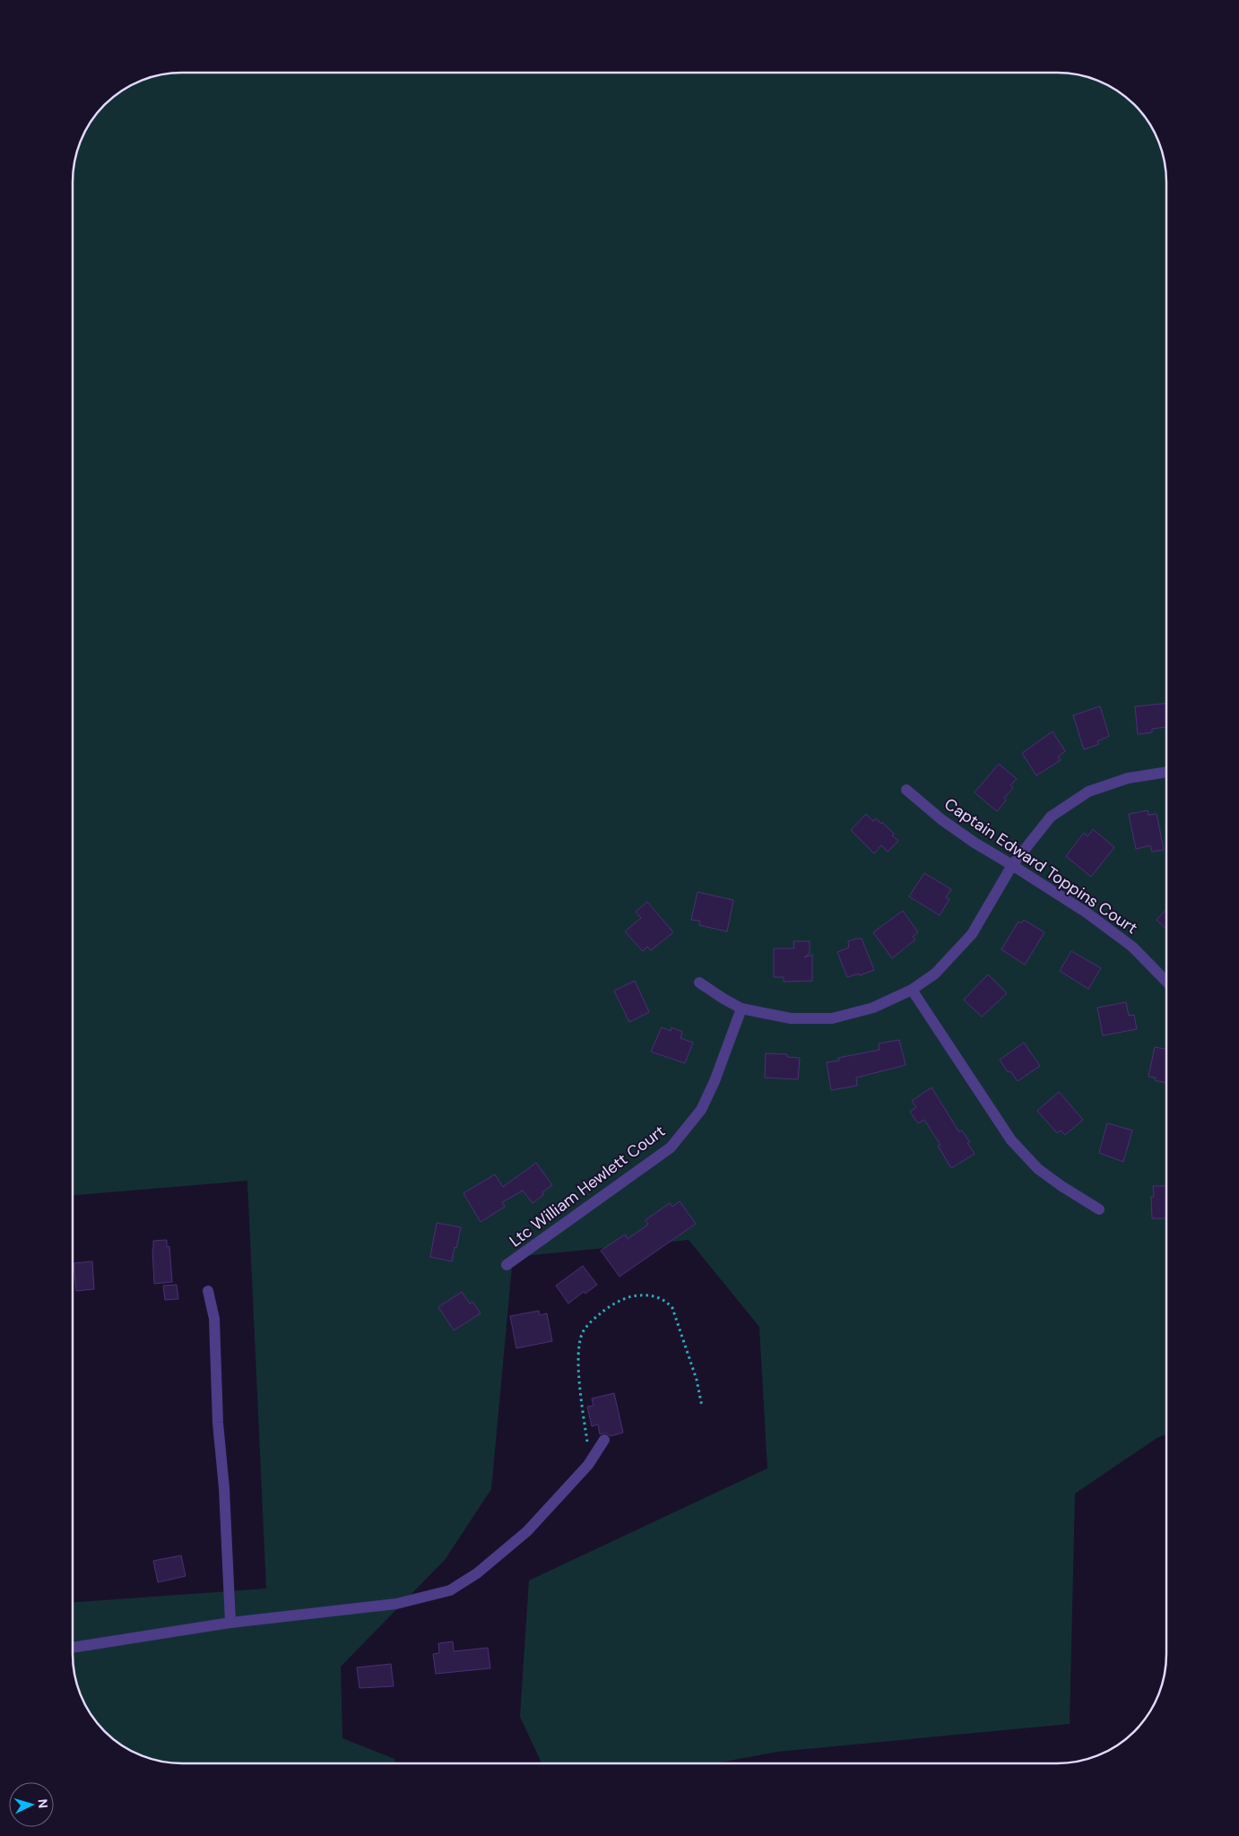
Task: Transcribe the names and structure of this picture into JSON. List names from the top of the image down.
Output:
{
  "streets": {
    "street": ["Captain Edward Toppins Court", "Ltc William Hewlett Court"]
  },
  "north": "right"
}
